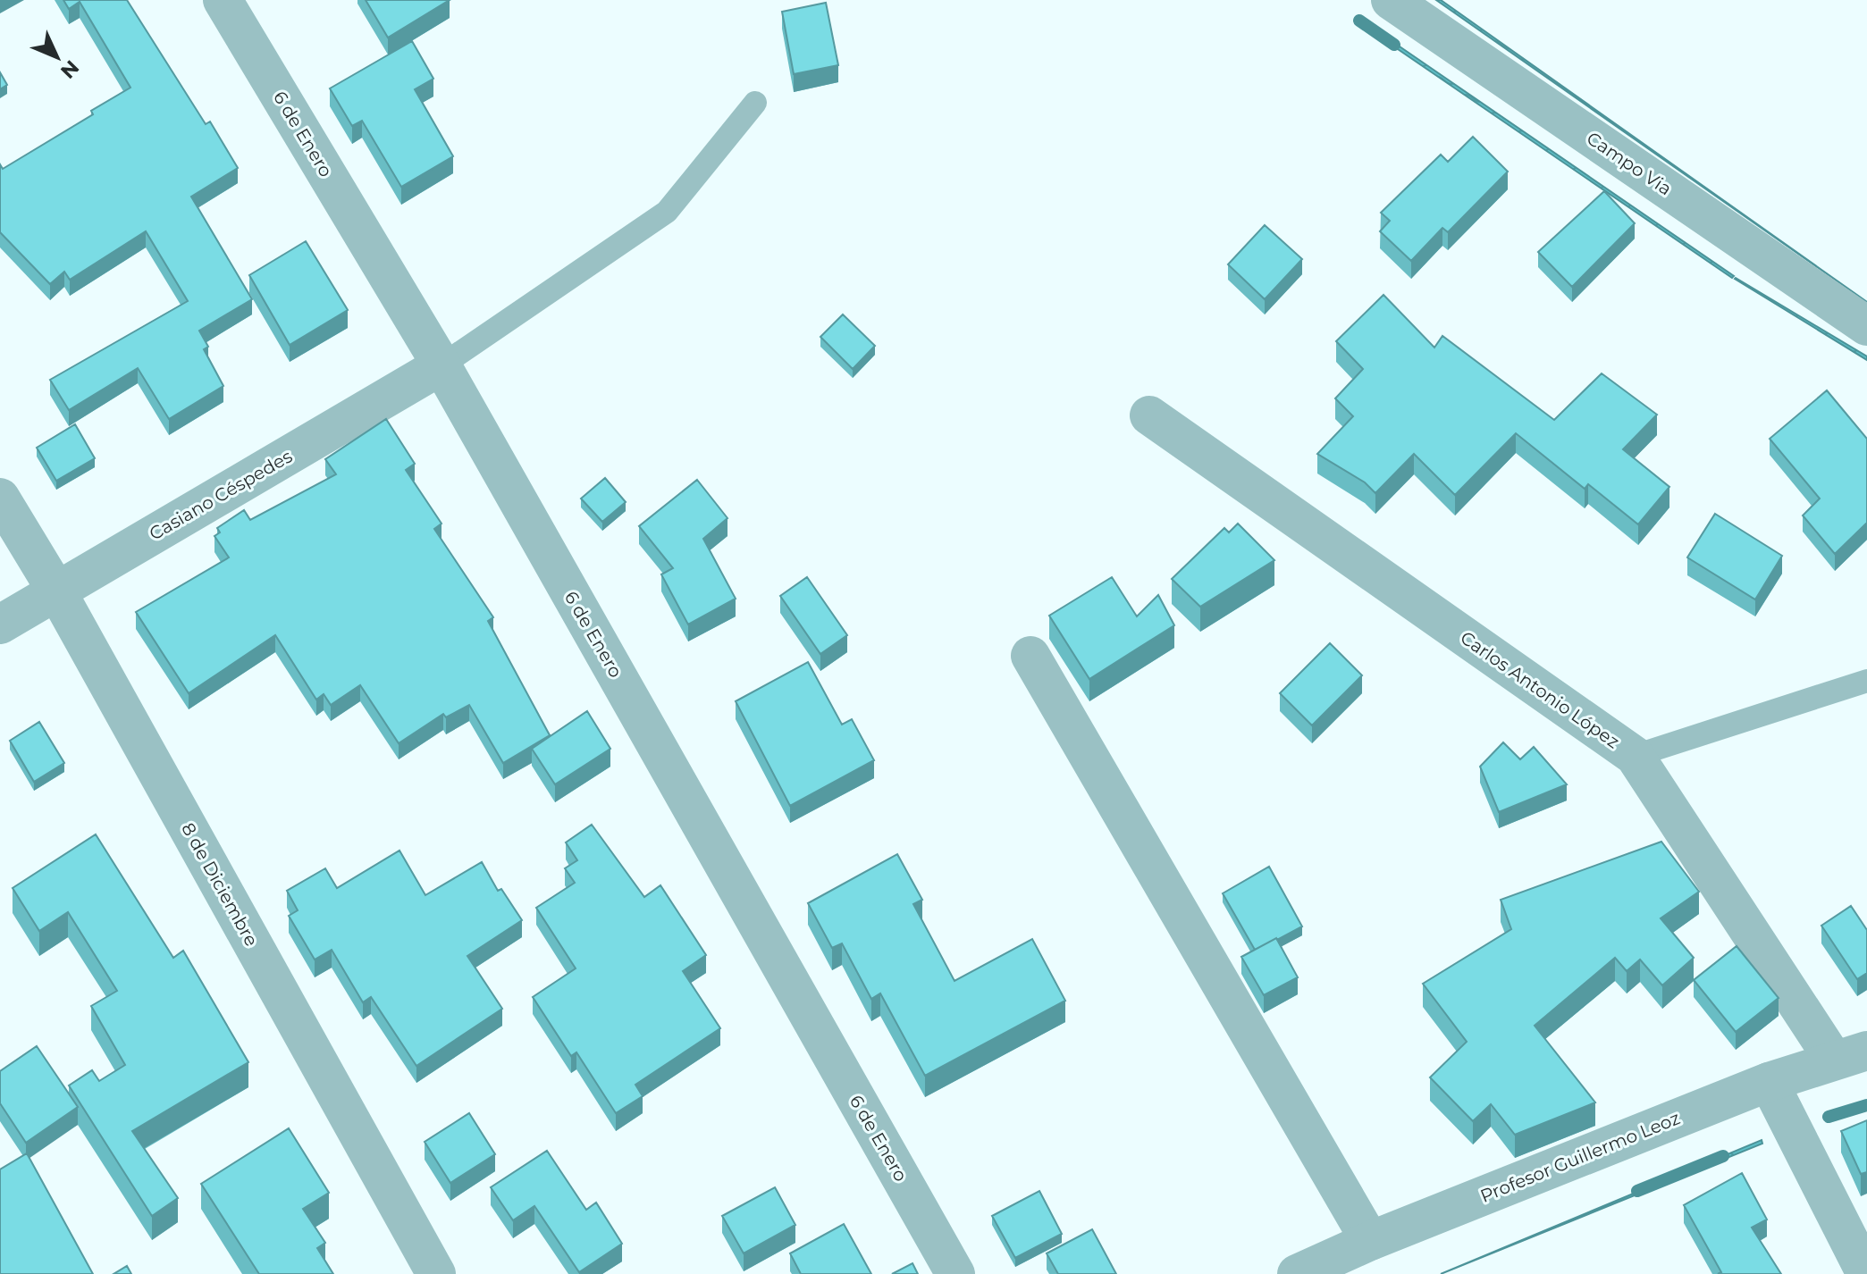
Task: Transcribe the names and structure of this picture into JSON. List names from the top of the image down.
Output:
{
  "streets": {
    "street": [
      "6 de Enero",
      "Campo Via",
      "Casiano Céspedes",
      "Carlos Antonio López",
      "8 de Diciembre",
      "Profesor Guillermo Leoz"
    ]
  },
  "crossings": [
    ["6 de Enero", "Casiano Céspedes"],
    ["Casiano Céspedes", "8 de Diciembre"],
    ["Carlos Antonio López", "Profesor Guillermo Leoz"]
  ],
  "north": "bottom right"
}
